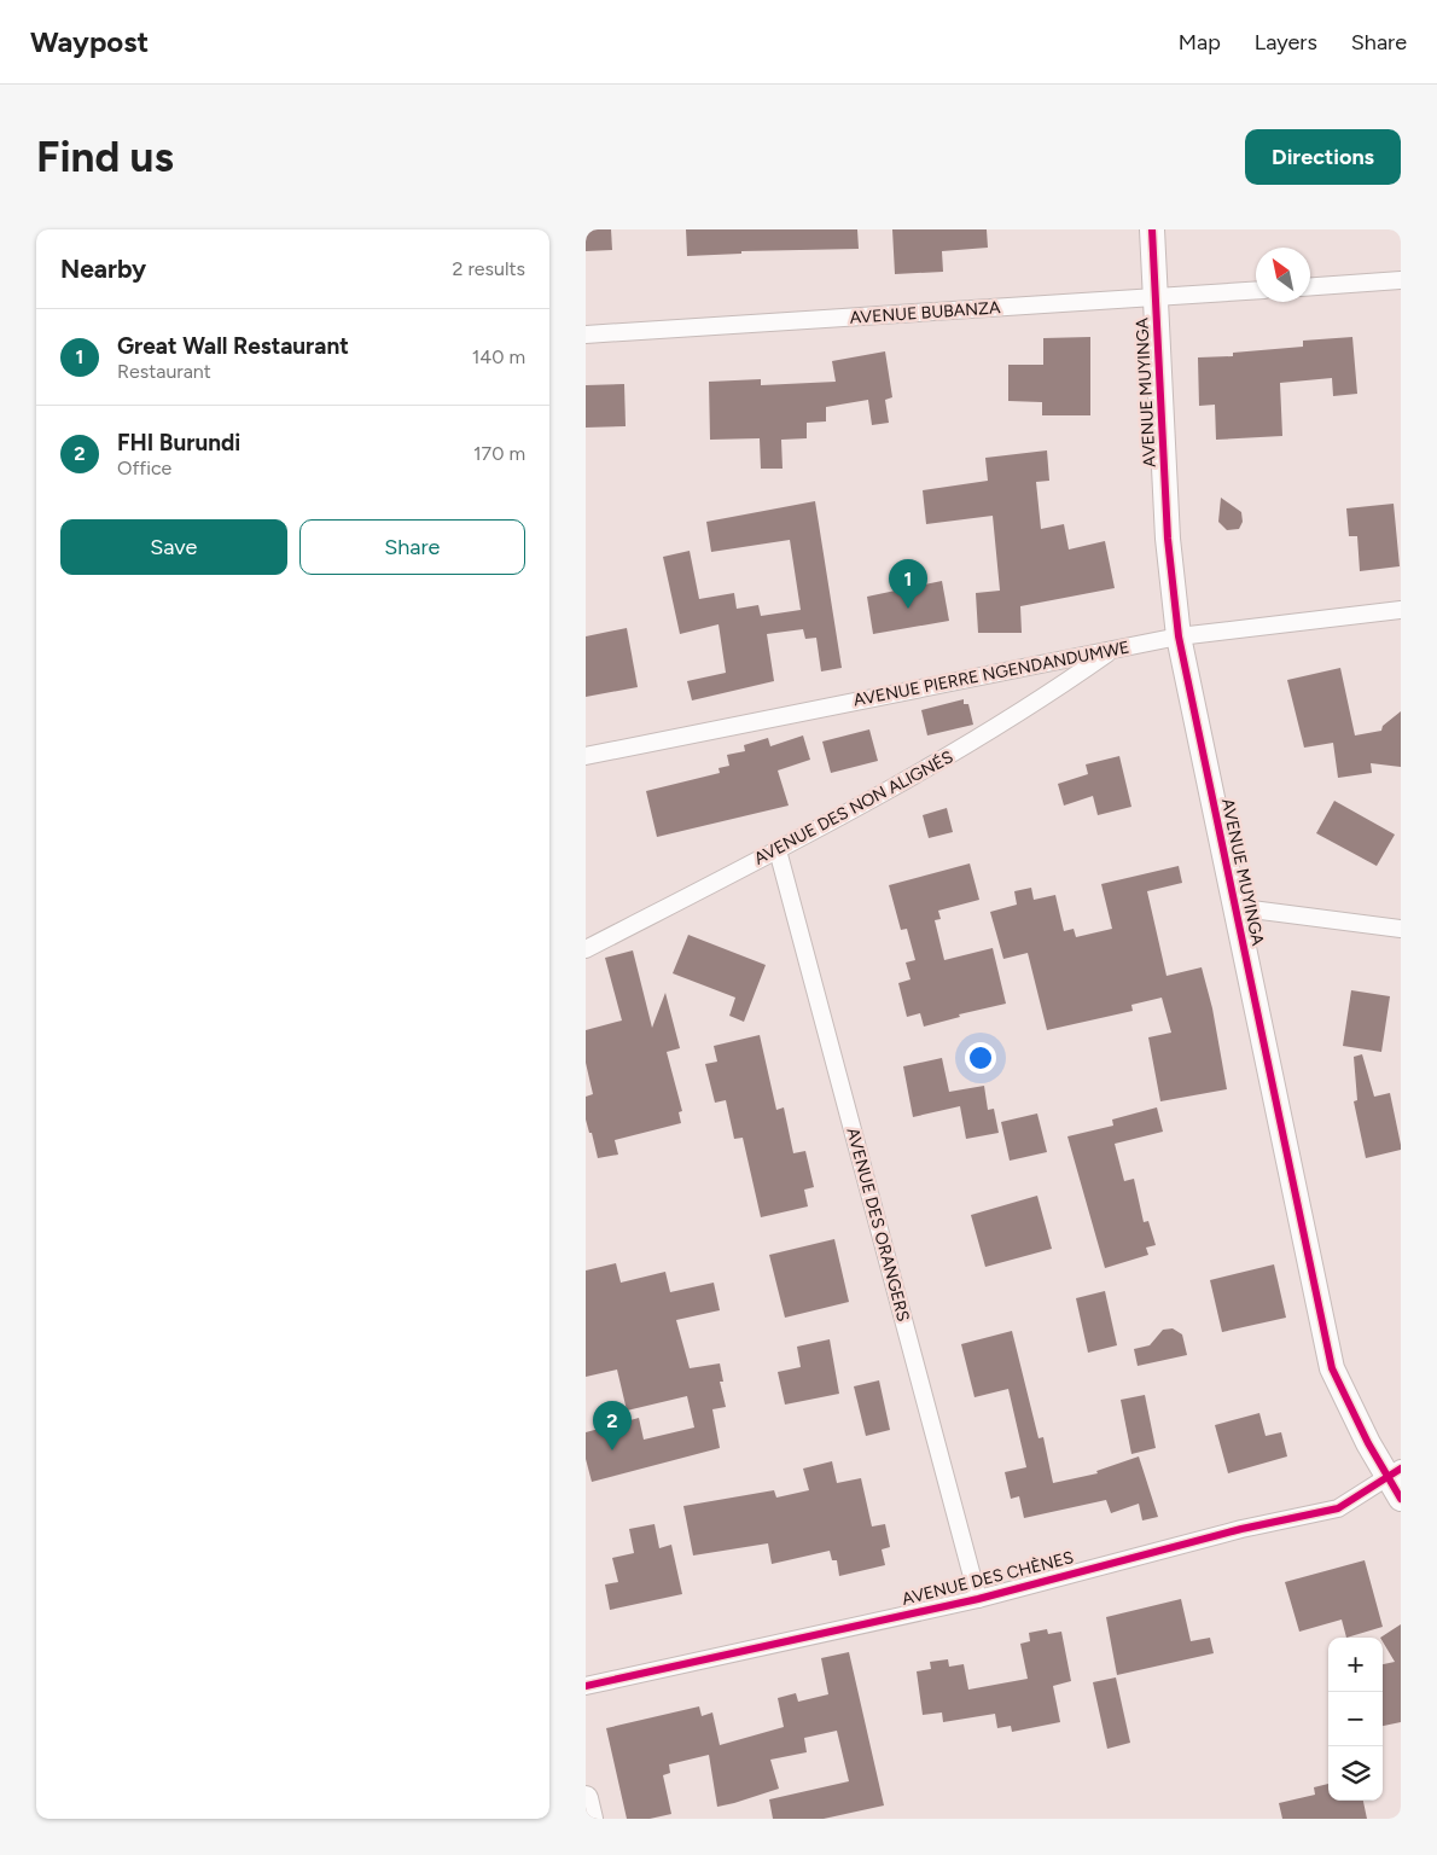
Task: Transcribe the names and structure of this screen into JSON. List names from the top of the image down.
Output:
{
  "streets": {
    "street": [
      "AVENUE BUBANZA",
      "AVENUE MUYINGA",
      "AVENUE PIERRE NGENDANDUMWE",
      "AVENUE DES NON ALIGNÉS",
      "AVENUE DES ORANGERS",
      "AVENUE DES CHÈNES"
    ]
  },
  "crossings": [
    ["AVENUE BUBANZA", "AVENUE MUYINGA"],
    ["AVENUE MUYINGA", "AVENUE PIERRE NGENDANDUMWE"],
    ["AVENUE MUYINGA", "AVENUE DES CHÈNES"],
    ["AVENUE PIERRE NGENDANDUMWE", "AVENUE DES NON ALIGNÉS"],
    ["AVENUE DES NON ALIGNÉS", "AVENUE DES ORANGERS"],
    ["AVENUE DES ORANGERS", "AVENUE DES CHÈNES"]
  ],
  "north": "top left",
  "page": {
    "header": "Waypost",
    "nav": ["Map", "Layers", "Share"],
    "buttons": [
      "Directions",
      ["Save", "Share"]
    ],
    "title": "Find us",
    "heading": ["Nearby", "2 results"],
    "list": [
      {
        "mark": "1",
        "name": "Great Wall Restaurant",
        "note": "Restaurant",
        "value": "140 m"
      },
      {
        "mark": "2",
        "name": "FHI Burundi",
        "note": "Office",
        "value": "170 m"
      }
    ],
    "pins": ["1", "2"],
    "map_buttons": ["+", "−"]
  }
}
